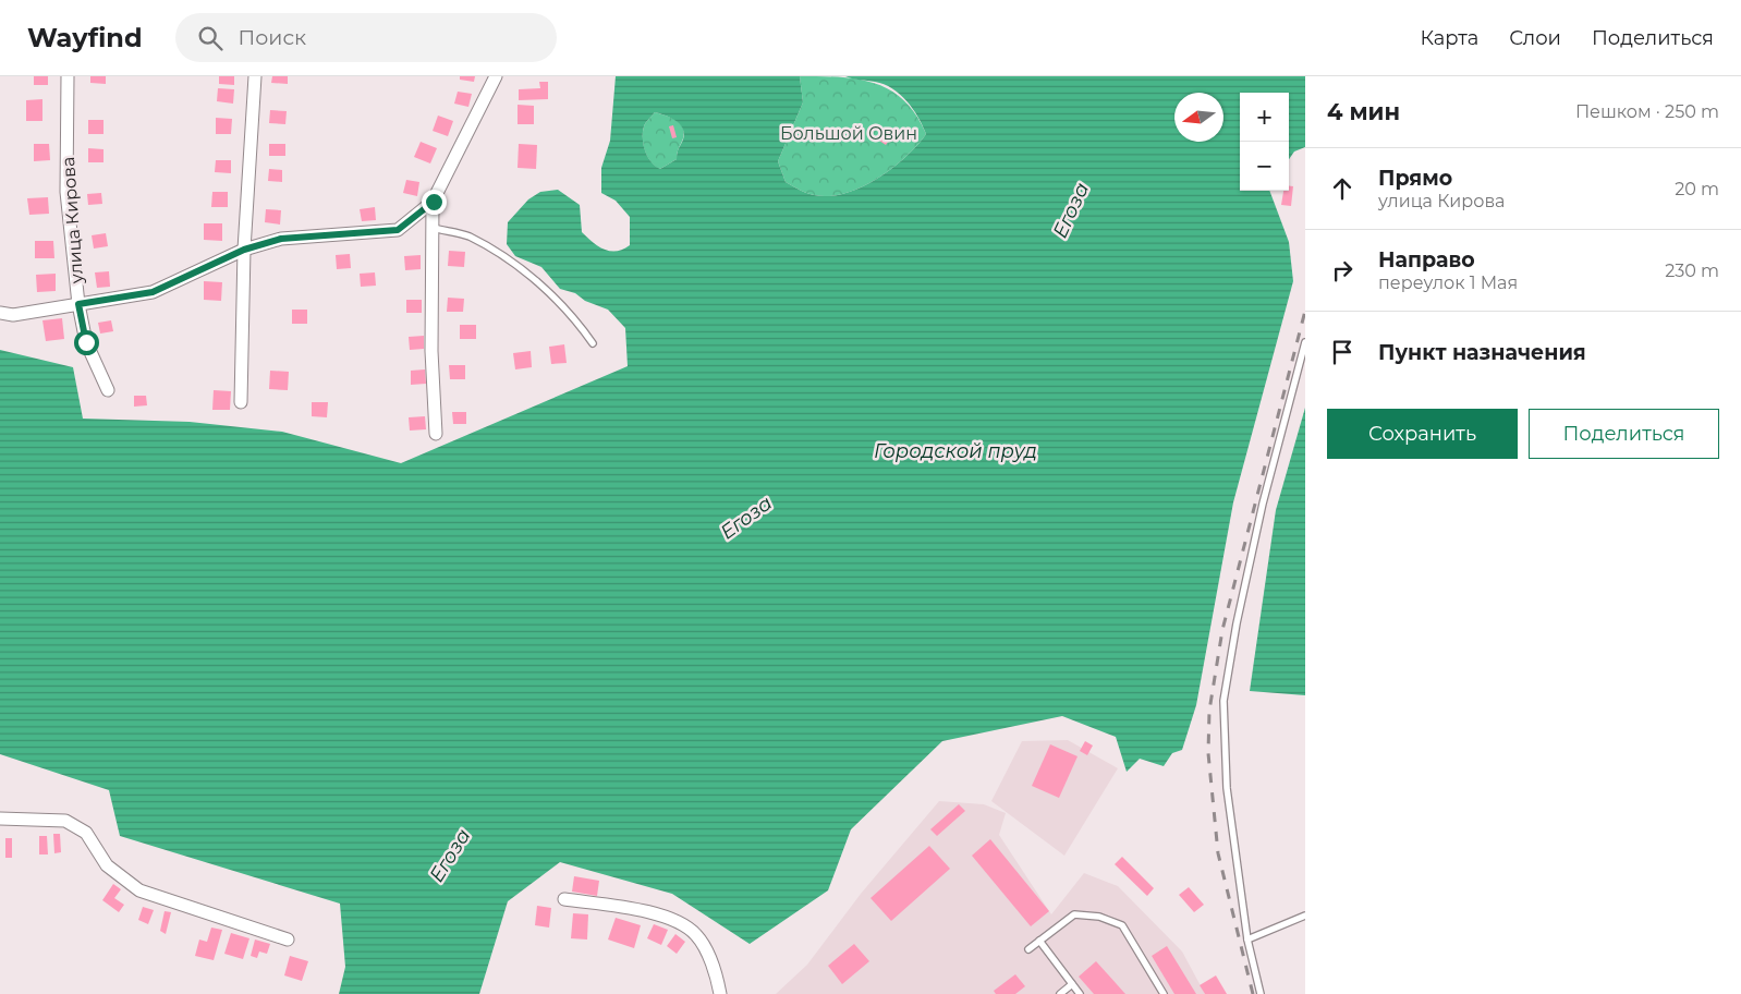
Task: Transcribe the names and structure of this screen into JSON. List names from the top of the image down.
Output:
{
  "streets": {
    "street": ["улица Кирова"]
  },
  "water": ["Егоза", "Городской пруд"],
  "parks": ["Большой Овин"],
  "north": "left",
  "page": {
    "header": "Wayfind",
    "search": "Поиск",
    "nav": ["Карта", "Слои", "Поделиться"],
    "heading": ["4 мин", "Пешком · 250 m"],
    "map_buttons": ["+", "−"],
    "list": [
      ["Прямо", "улица Кирова", "20 m"],
      ["Направо", "переулок 1 Мая", "230 m"],
      "Пункт назначения"
    ],
    "buttons": ["Сохранить", "Поделиться"]
  }
}
